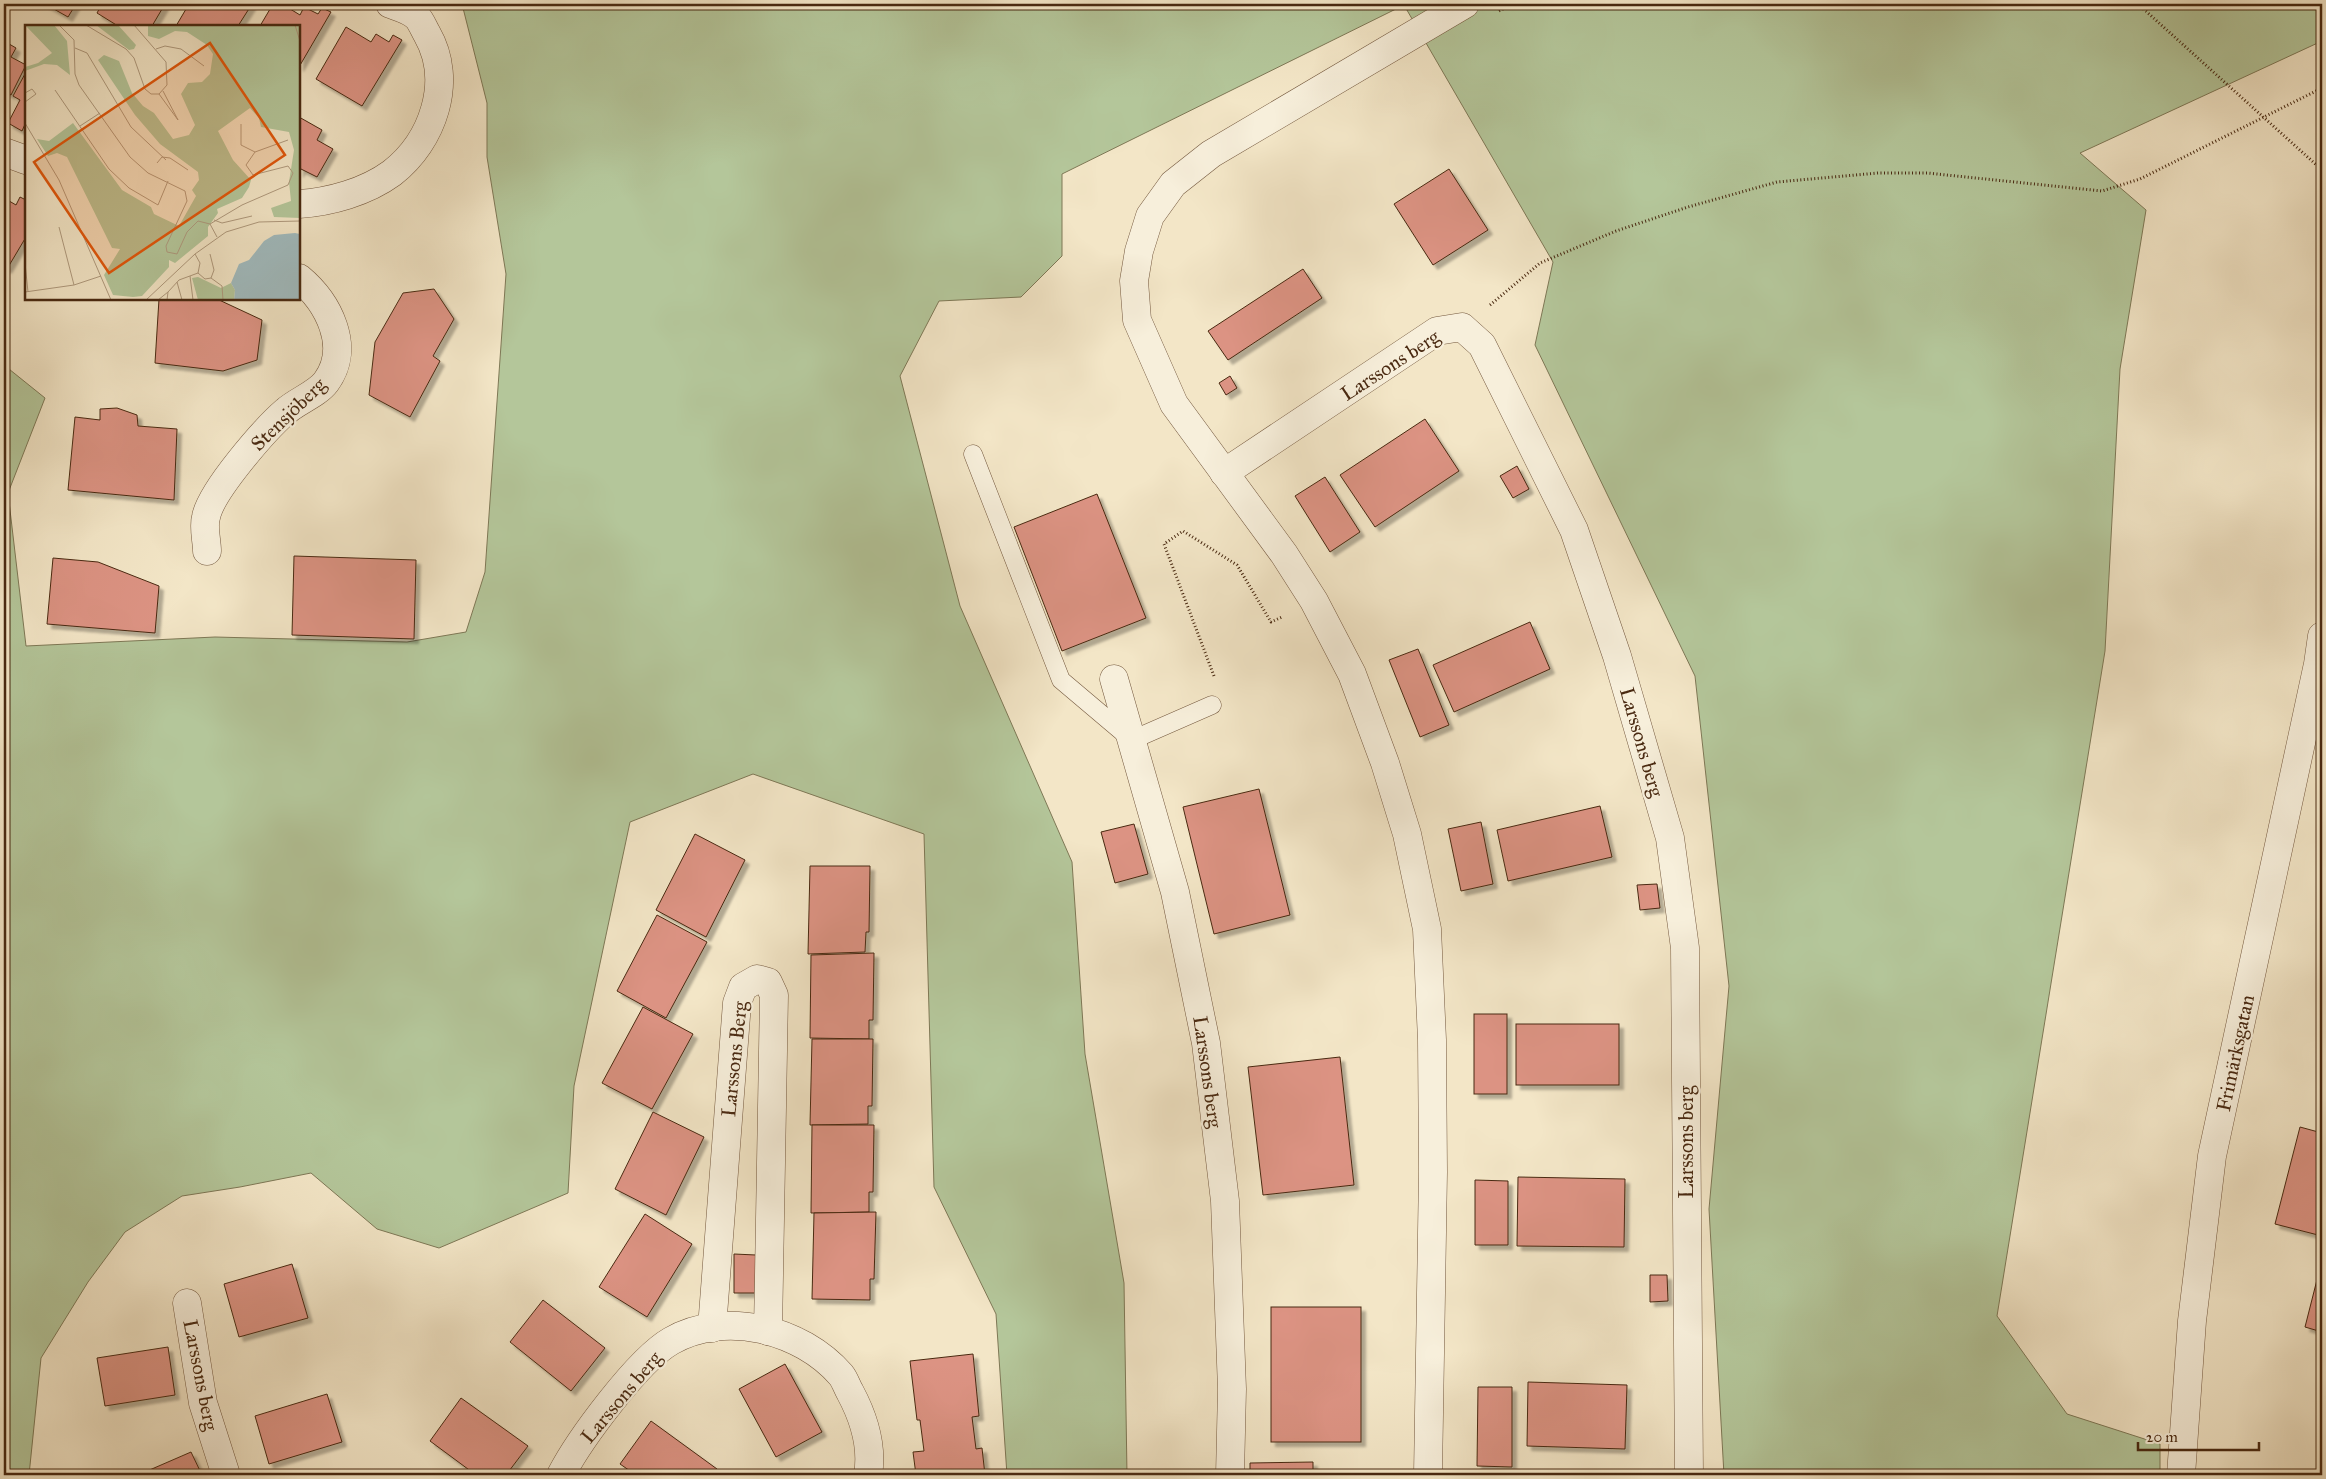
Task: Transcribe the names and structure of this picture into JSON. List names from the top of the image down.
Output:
{
  "streets": {
    "street": [
      "Larssons berg",
      "Stensjöberg",
      "Frimärksgatan",
      "Larssons Berg"
    ]
  },
  "crossings": [
    ["Larssons berg", "Larssons Berg"]
  ],
  "scale_bar": "20 m"
}
